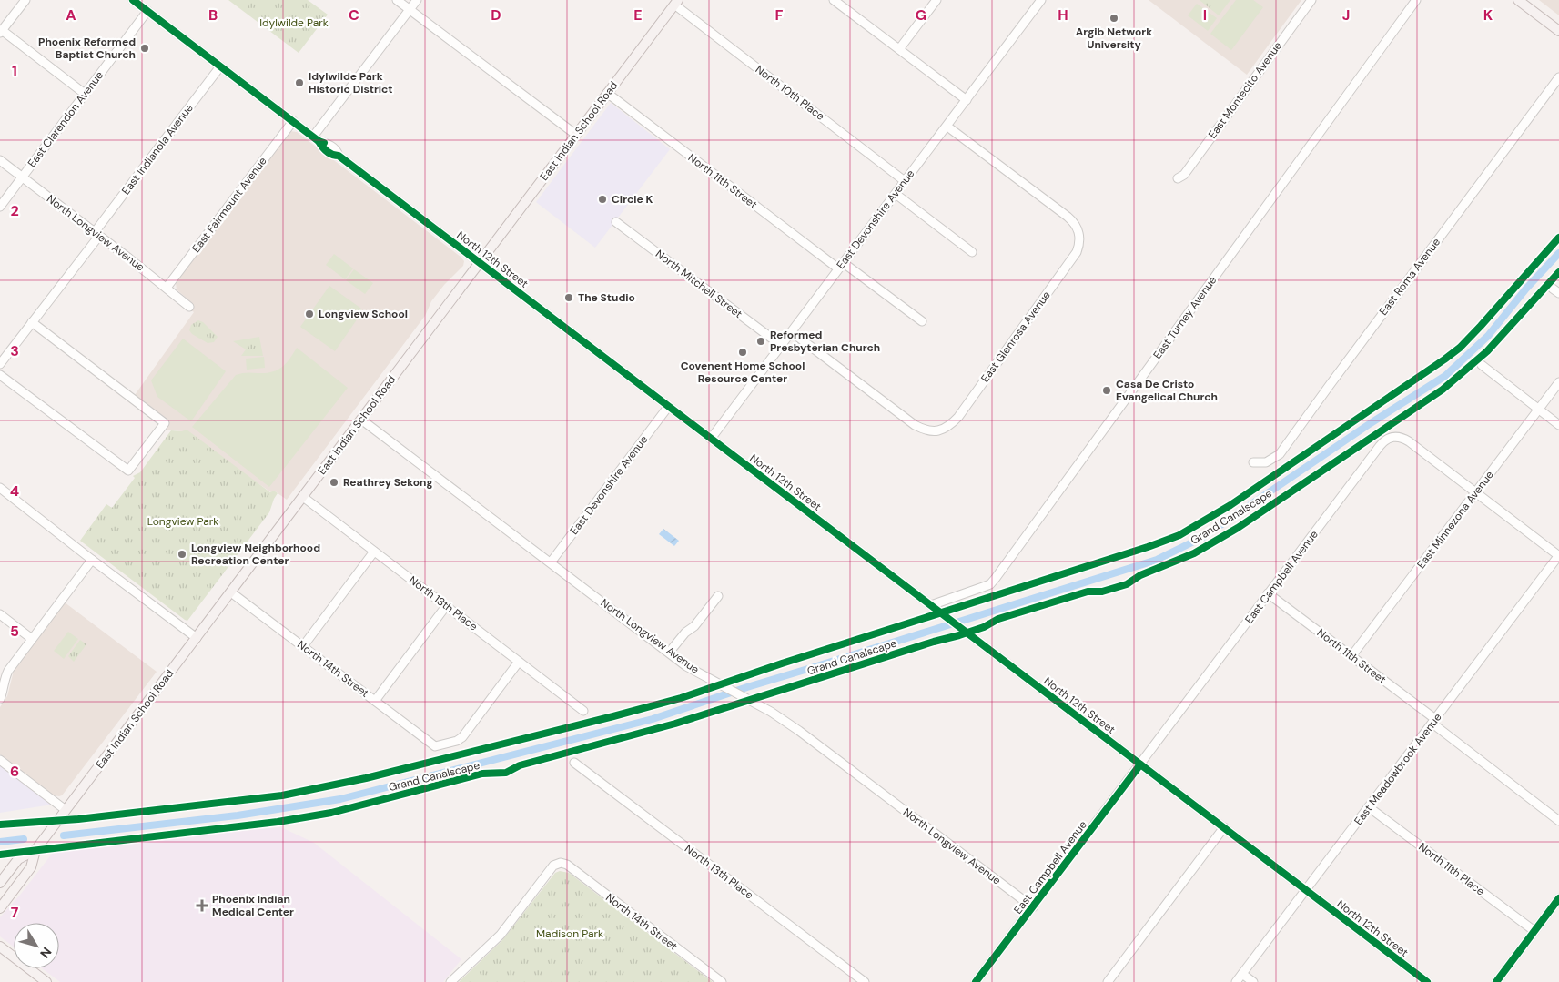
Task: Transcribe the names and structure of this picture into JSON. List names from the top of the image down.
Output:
{
  "streets": {
    "main road": ["East Indian School Road"],
    "street": [
      "East Montecito Avenue",
      "North 10th Place",
      "East Clarendon Avenue",
      "East Indianola Avenue",
      "North 11th Street",
      "East Fairmount Avenue",
      "East Devonshire Avenue",
      "North Longview Avenue",
      "North 12th Street",
      "East Roma Avenue",
      "North Mitchell Street",
      "East Turney Avenue",
      "East Glenrosa Avenue",
      "East Minnezona Avenue",
      "East Campbell Avenue",
      "North 13th Place",
      "North 14th Street",
      "East Meadowbrook Avenue",
      "North 11th Place"
    ],
    "cycle path": ["Grand Canalscape"]
  },
  "crossings": [
    ["North 10th Place", "East Indian School Road"],
    ["North 10th Place", "East Devonshire Avenue"],
    ["East Clarendon Avenue", "North Longview Avenue"],
    ["East Clarendon Avenue", "North 12th Street"],
    ["East Indian School Road", "North 11th Street"],
    ["East Indian School Road", "North Longview Avenue"],
    ["East Indian School Road", "North 12th Street"],
    ["East Indian School Road", "North 13th Place"],
    ["East Indian School Road", "North 14th Street"],
    ["East Indianola Avenue", "North Longview Avenue"],
    ["East Indianola Avenue", "North 12th Street"],
    ["North 11th Street", "East Devonshire Avenue"],
    ["North 11th Street", "East Minnezona Avenue"],
    ["North 11th Street", "East Campbell Avenue"],
    ["North 11th Street", "East Meadowbrook Avenue"],
    ["East Fairmount Avenue", "North Longview Avenue"],
    ["East Fairmount Avenue", "North 12th Street"],
    ["East Devonshire Avenue", "North Longview Avenue"],
    ["East Devonshire Avenue", "North 12th Street"],
    ["East Devonshire Avenue", "North Mitchell Street"],
    ["East Devonshire Avenue", "East Glenrosa Avenue"],
    ["North Longview Avenue", "East Campbell Avenue"],
    ["North 12th Street", "East Turney Avenue"],
    ["North 12th Street", "East Campbell Avenue"],
    ["North 12th Street", "East Meadowbrook Avenue"],
    ["East Minnezona Avenue", "East Campbell Avenue"],
    ["North 13th Place", "North 14th Street"],
    ["East Meadowbrook Avenue", "North 11th Place"]
  ],
  "parks": ["Idylwilde Park", "Longview Park", "Madison Park"],
  "places": {
    "other": [
      "Argib Network University",
      "Phoenix Reformed Baptist Church",
      "Idylwilde Park Historic District",
      "Circle K",
      "The Studio",
      "Longview School",
      "Reformed Presbyterian Church",
      "Covenent Home School Resource Center",
      "Casa De Cristo Evangelical Church",
      "Reathrey Sekong",
      "Longview Neighborhood Recreation Center"
    ],
    "health": ["Phoenix Indian Medical Center"]
  },
  "north": "bottom right",
  "grid": {
    "columns": [
      "A",
      "B",
      "C",
      "D",
      "E",
      "F",
      "G",
      "H",
      "I",
      "J",
      "K"
    ],
    "rows": [
      "1",
      "2",
      "3",
      "4",
      "5",
      "6",
      "7"
    ]
  }
}
